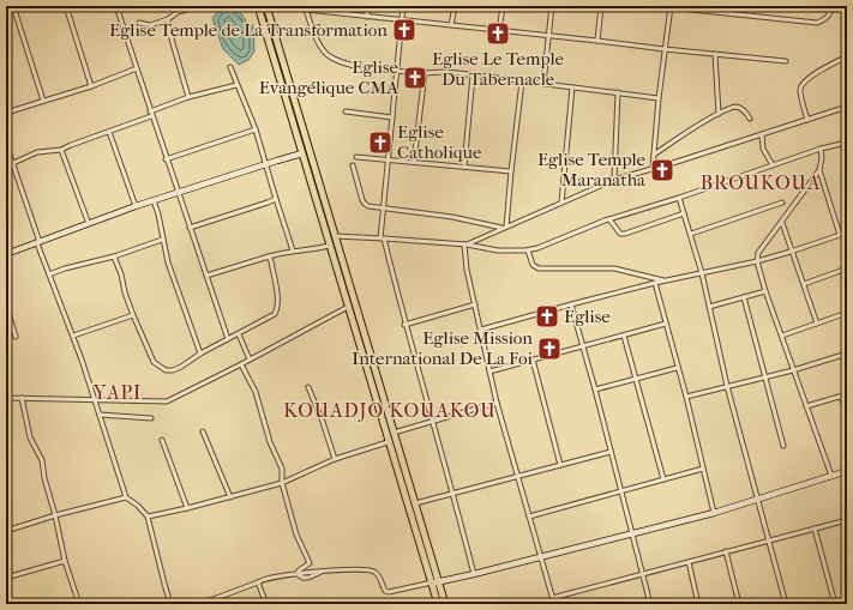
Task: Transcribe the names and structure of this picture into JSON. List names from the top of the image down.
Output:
{
  "districts": ["BROUKOUA", "YAPI", "KOUADJO KOUAKOU"],
  "places": {
    "church": [
      "Eglise Temple de La Transformation",
      "Eglise Le Temple Du Tabernacle",
      "Eglise Evangélique CMA",
      "Eglise Catholique",
      "Eglise Temple Maranatha",
      "Eglise",
      "Eglise Mission International De La Foi"
    ]
  }
}
